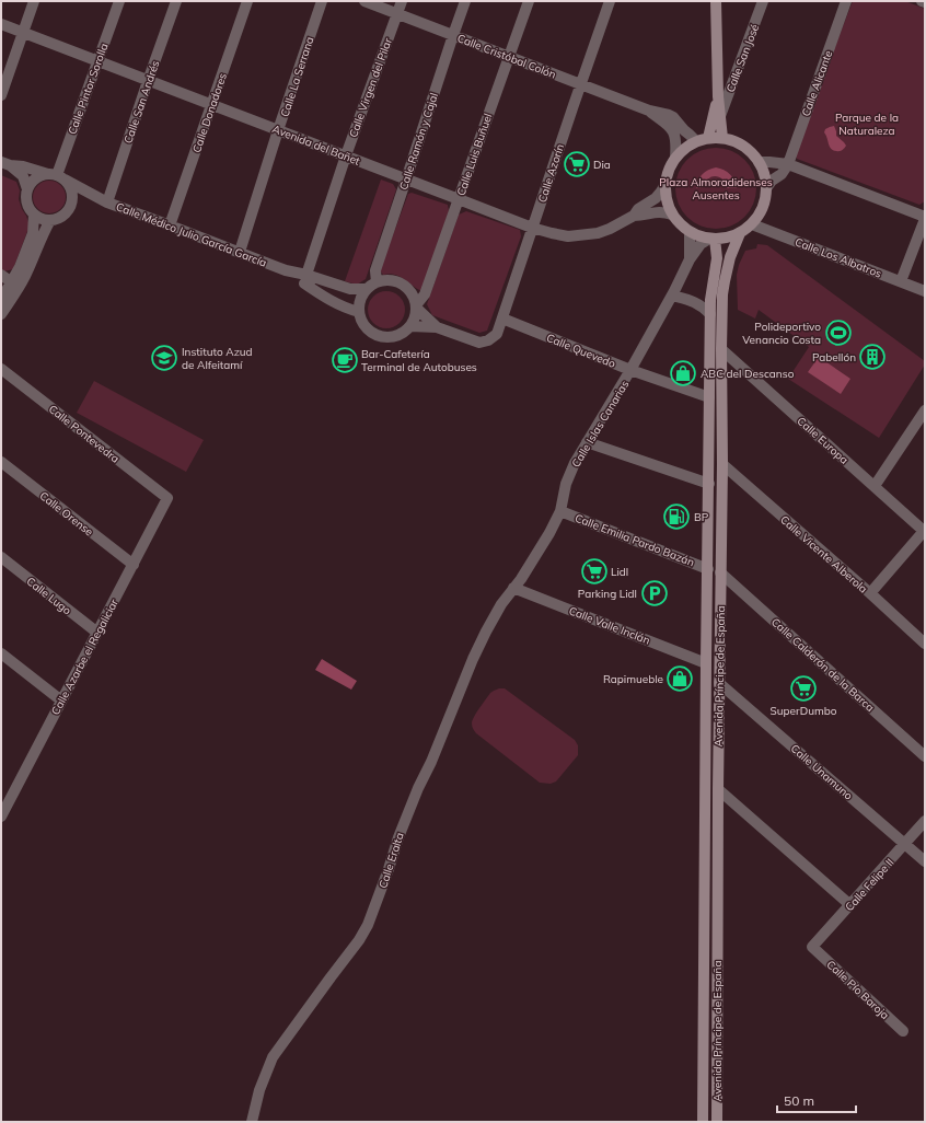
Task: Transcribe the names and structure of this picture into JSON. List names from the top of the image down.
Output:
{
  "streets": {
    "main road": ["Avenida Príncipe de España"],
    "street": [
      "Calle Cristóbal Colón",
      "Calle San José",
      "Calle La Serrana",
      "Calle Alicante",
      "Calle Virgen del Pilar",
      "Calle Pintor Sorolla",
      "Calle San Andrés",
      "Calle Donadores",
      "Calle Ramón y Cajal",
      "Avenida del Bañet",
      "Calle Luis Buñuel",
      "Calle Azorín",
      "Calle Médico Julio García García",
      "Calle Los Albatros",
      "Calle Quevedo",
      "Calle Islas Canarias",
      "Calle Pontevedra",
      "Calle Europa",
      "Calle Orense",
      "Calle Emilia Pardo Bazán",
      "Calle Vicente Alberola",
      "Calle Lugo",
      "Calle Valle Inclán",
      "Calle Azarbe el Regaliciar",
      "Calle Calderón de la Barca",
      "Calle Unamuno",
      "Calle Eralta",
      "Calle Felipe II",
      "Calle Pío Baroja"
    ]
  },
  "crossings": [
    ["Calle Cristóbal Colón", "Calle Virgen del Pilar"],
    ["Calle Cristóbal Colón", "Calle Ramón y Cajal"],
    ["Calle Cristóbal Colón", "Avenida del Bañet"],
    ["Calle Cristóbal Colón", "Calle Luis Buñuel"],
    ["Calle Cristóbal Colón", "Calle Azorín"],
    ["Calle Cristóbal Colón", "Calle Los Albatros"],
    ["Calle Cristóbal Colón", "Calle Islas Canarias"],
    ["Calle Cristóbal Colón", "Avenida Príncipe de España"],
    ["Calle La Serrana", "Avenida del Bañet"],
    ["Calle La Serrana", "Calle Médico Julio García García"],
    ["Calle Virgen del Pilar", "Avenida del Bañet"],
    ["Calle Virgen del Pilar", "Calle Médico Julio García García"],
    ["Calle Pintor Sorolla", "Avenida del Bañet"],
    ["Calle Pintor Sorolla", "Calle Médico Julio García García"],
    ["Calle San Andrés", "Avenida del Bañet"],
    ["Calle San Andrés", "Calle Médico Julio García García"],
    ["Calle Donadores", "Avenida del Bañet"],
    ["Calle Donadores", "Calle Médico Julio García García"],
    ["Calle Ramón y Cajal", "Avenida del Bañet"],
    ["Calle Ramón y Cajal", "Calle Luis Buñuel"],
    ["Calle Ramón y Cajal", "Calle Médico Julio García García"],
    ["Avenida del Bañet", "Calle Luis Buñuel"],
    ["Avenida del Bañet", "Calle Azorín"],
    ["Avenida del Bañet", "Calle Los Albatros"],
    ["Avenida del Bañet", "Calle Islas Canarias"],
    ["Avenida del Bañet", "Avenida Príncipe de España"],
    ["Calle Luis Buñuel", "Calle Médico Julio García García"],
    ["Calle Azorín", "Calle Quevedo"],
    ["Calle Los Albatros", "Calle Islas Canarias"],
    ["Calle Los Albatros", "Avenida Príncipe de España"],
    ["Calle Quevedo", "Calle Islas Canarias"],
    ["Calle Quevedo", "Avenida Príncipe de España"],
    ["Calle Islas Canarias", "Calle Emilia Pardo Bazán"],
    ["Calle Islas Canarias", "Calle Valle Inclán"],
    ["Calle Islas Canarias", "Avenida Príncipe de España"],
    ["Calle Islas Canarias", "Calle Eralta"],
    ["Calle Pontevedra", "Calle Azarbe el Regaliciar"],
    ["Calle Europa", "Avenida Príncipe de España"],
    ["Calle Orense", "Calle Azarbe el Regaliciar"],
    ["Calle Emilia Pardo Bazán", "Avenida Príncipe de España"],
    ["Calle Vicente Alberola", "Avenida Príncipe de España"],
    ["Calle Lugo", "Calle Azarbe el Regaliciar"],
    ["Calle Valle Inclán", "Avenida Príncipe de España"],
    ["Calle Valle Inclán", "Calle Eralta"],
    ["Calle Calderón de la Barca", "Avenida Príncipe de España"],
    ["Avenida Príncipe de España", "Calle Unamuno"],
    ["Calle Unamuno", "Calle Felipe II"],
    ["Calle Felipe II", "Calle Pío Baroja"]
  ],
  "parks": ["Parque de la Naturaleza", "Plaza Almoradidenses Ausentes"],
  "places": {
    "supermarket": ["Dia", "Lidl", "SuperDumbo"],
    "sports": ["Polideportivo Venancio Costa"],
    "building": ["Pabellón"],
    "school or university": ["Instituto Azud de Alfeitamí"],
    "cafe": ["Bar-Cafetería Terminal de Autobuses"],
    "shop": ["ABC del Descanso", "Rapimueble"],
    "fuel station": ["BP"],
    "parking": ["Parking Lidl"]
  },
  "scale_bar": "50 m"
}
